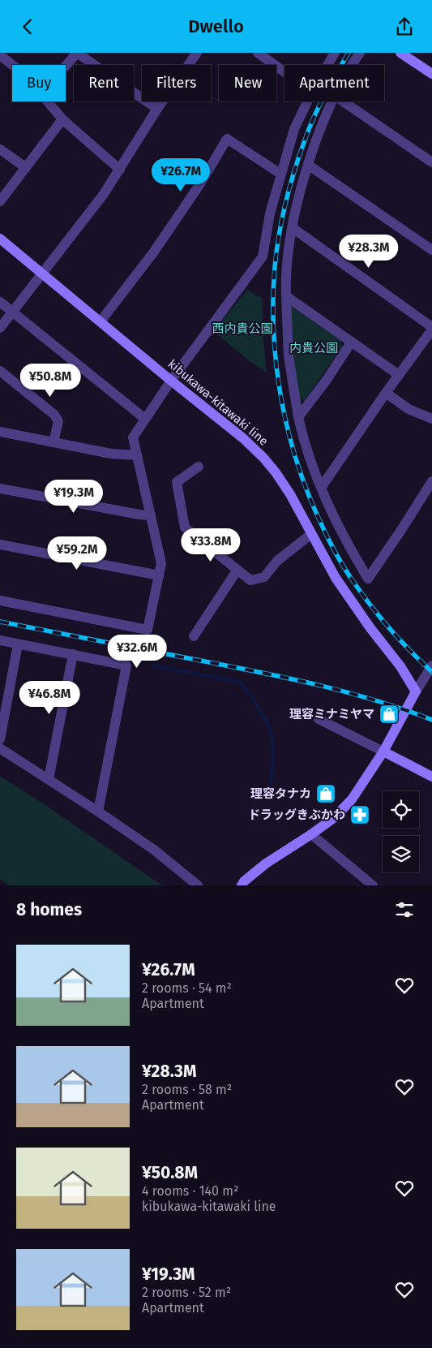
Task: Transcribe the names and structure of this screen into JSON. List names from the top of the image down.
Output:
{
  "streets": {
    "main road": ["kibukawa-kitawaki line"]
  },
  "parks": ["西内貴公園", "内貴公園"],
  "places": {
    "shop": ["理容ミナミヤマ", "理容タナカ"],
    "pharmacy": ["ドラッグきぶかわ"]
  },
  "page": {
    "header": "Dwello",
    "chip": [
      "Buy",
      "Rent",
      "Filters",
      "New",
      "Apartment"
    ],
    "price": [
      "¥26.7M",
      "¥28.3M",
      "¥50.8M",
      "¥19.3M",
      "¥33.8M",
      "¥59.2M",
      "¥32.6M",
      "¥46.8M"
    ],
    "heading": "8 homes",
    "list": [
      {
        "name": "¥26.7M",
        "note": "2 rooms · 54 m² · Apartment"
      },
      {
        "name": "¥28.3M",
        "note": "2 rooms · 58 m² · Apartment"
      },
      {
        "name": "¥50.8M",
        "note": "4 rooms · 140 m² · kibukawa-kitawaki line"
      },
      {
        "name": "¥19.3M",
        "note": "2 rooms · 52 m² · Apartment"
      }
    ]
  }
}
